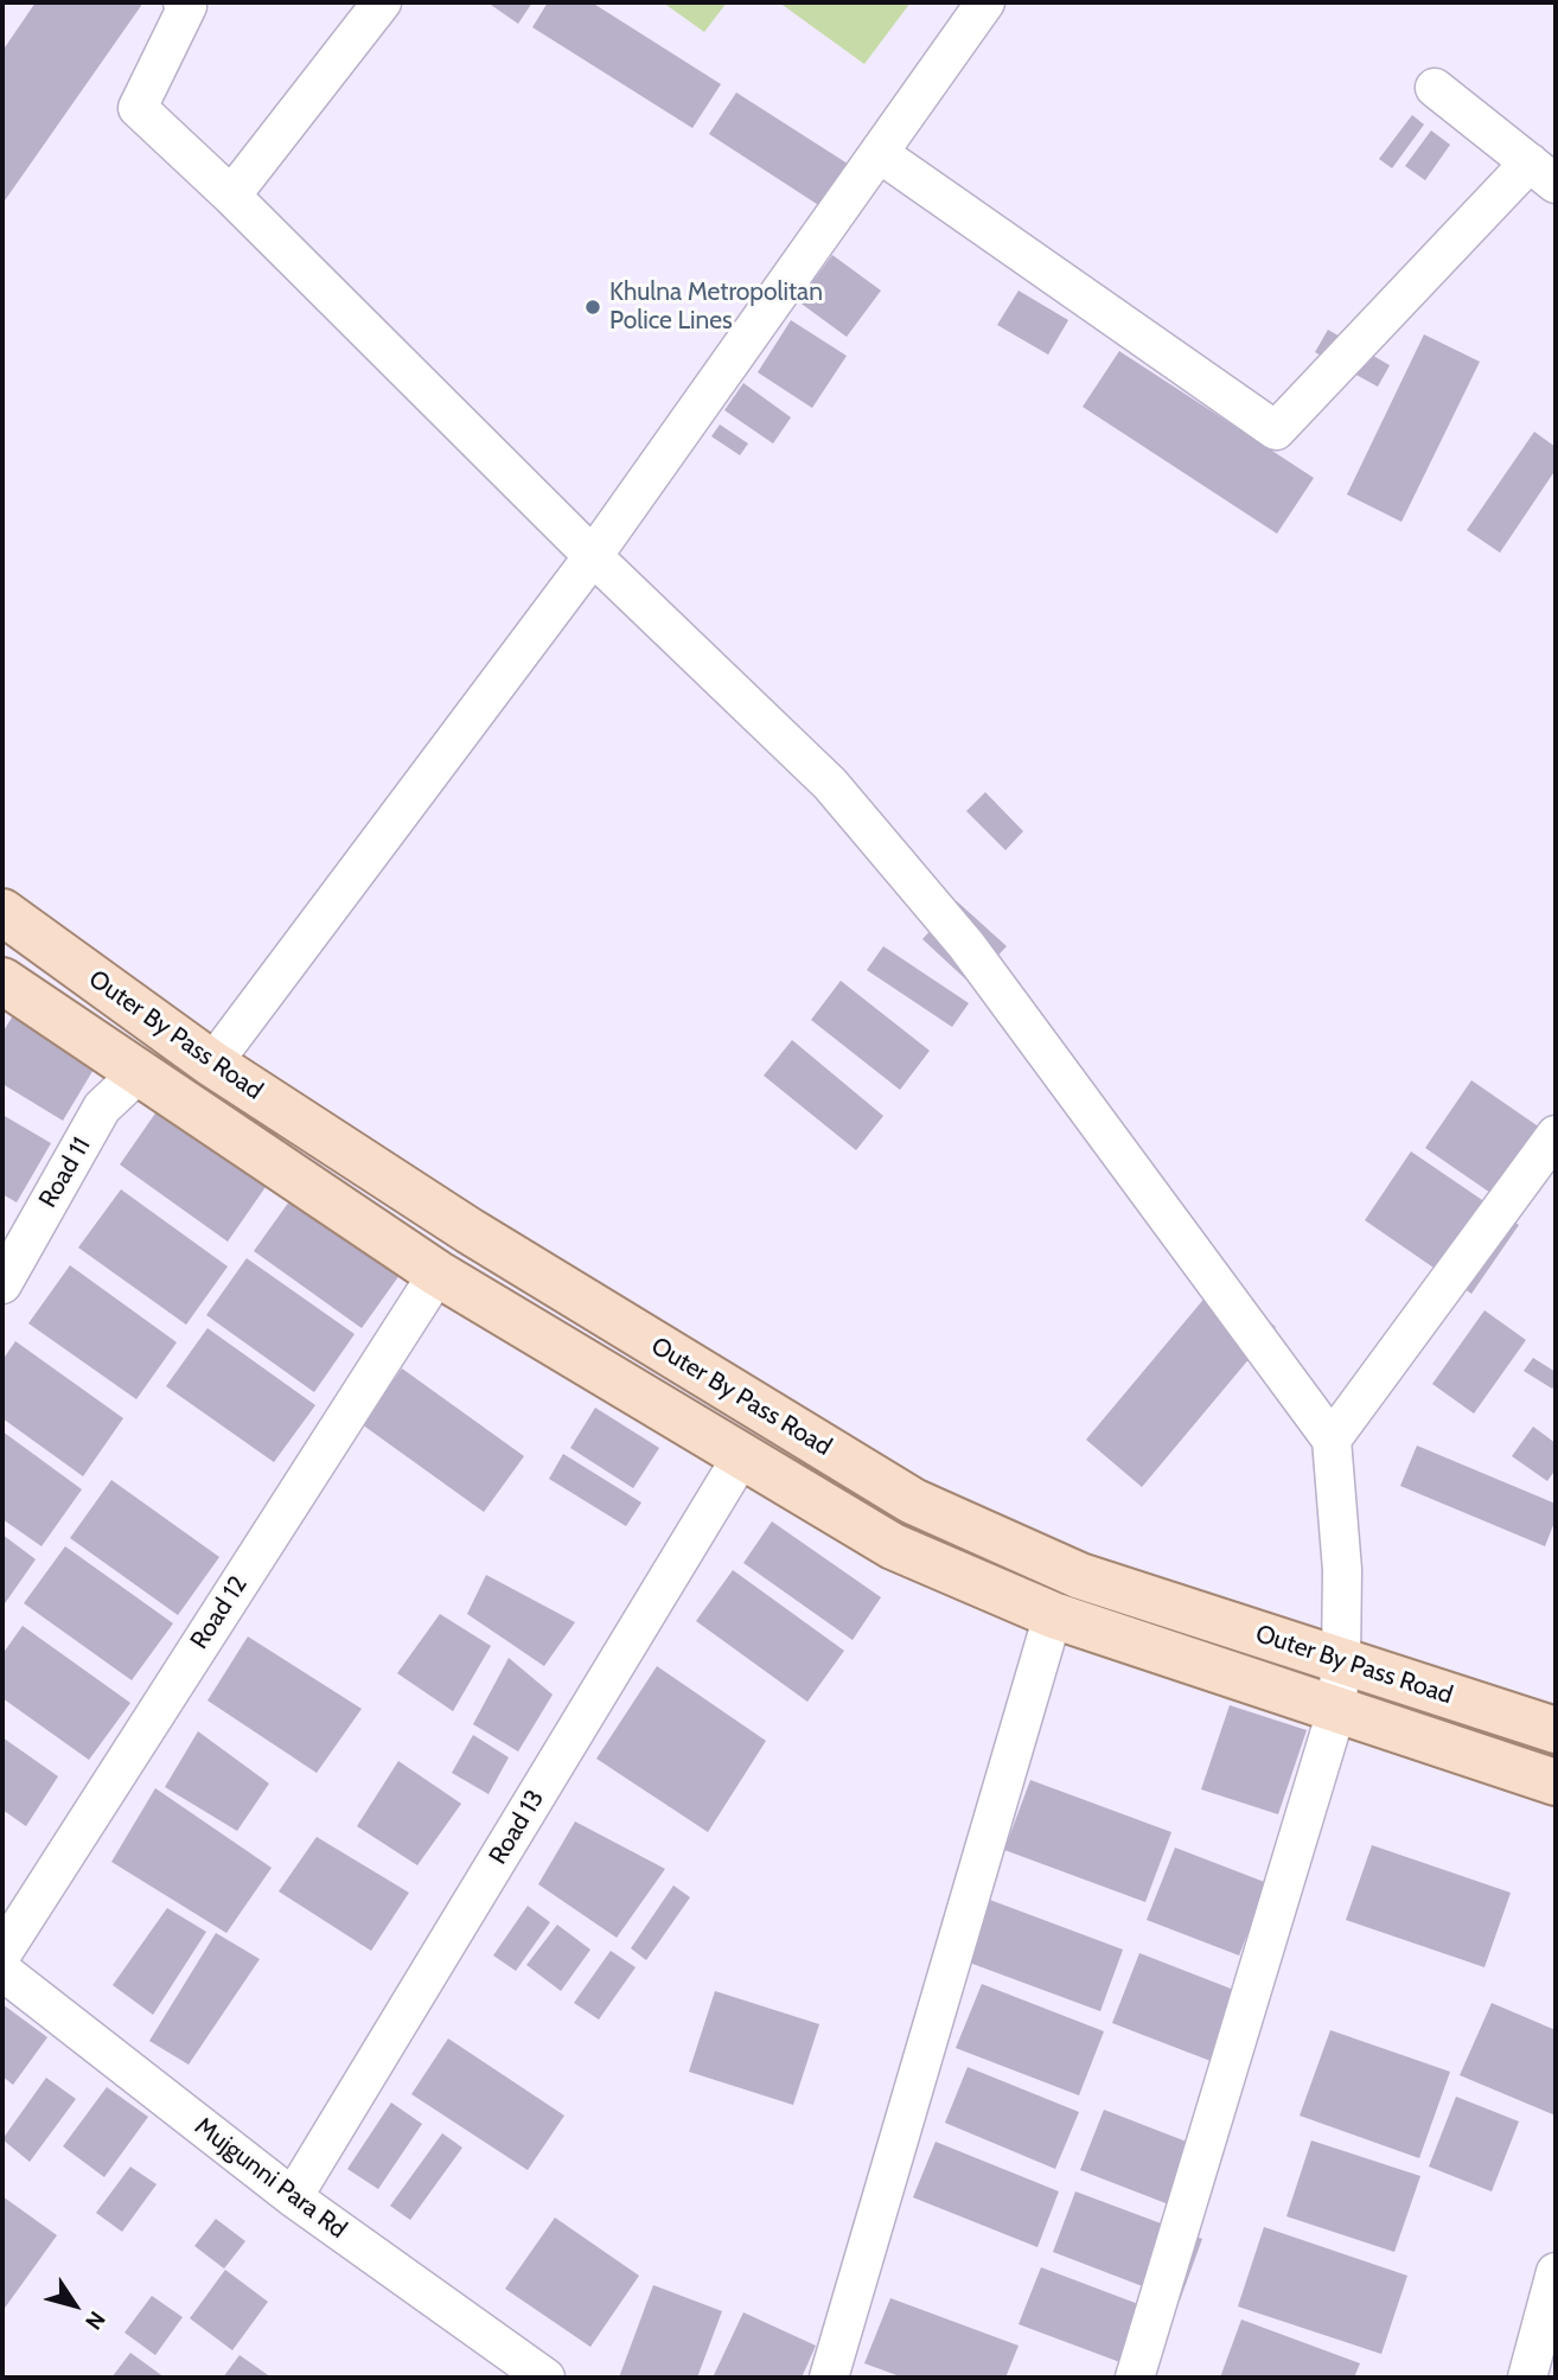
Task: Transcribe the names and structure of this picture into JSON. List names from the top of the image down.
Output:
{
  "streets": {
    "main road": ["Outer By Pass Road"],
    "street": [
      "Road 11",
      "Road 12",
      "Road 13",
      "Mujgunni Para Rd"
    ]
  },
  "crossings": [
    ["Outer By Pass Road", "Road 11"],
    ["Outer By Pass Road", "Road 12"],
    ["Outer By Pass Road", "Road 13"],
    ["Road 13", "Mujgunni Para Rd"]
  ],
  "places": ["Khulna Metropolitan Police Lines"],
  "north": "bottom right"
}
